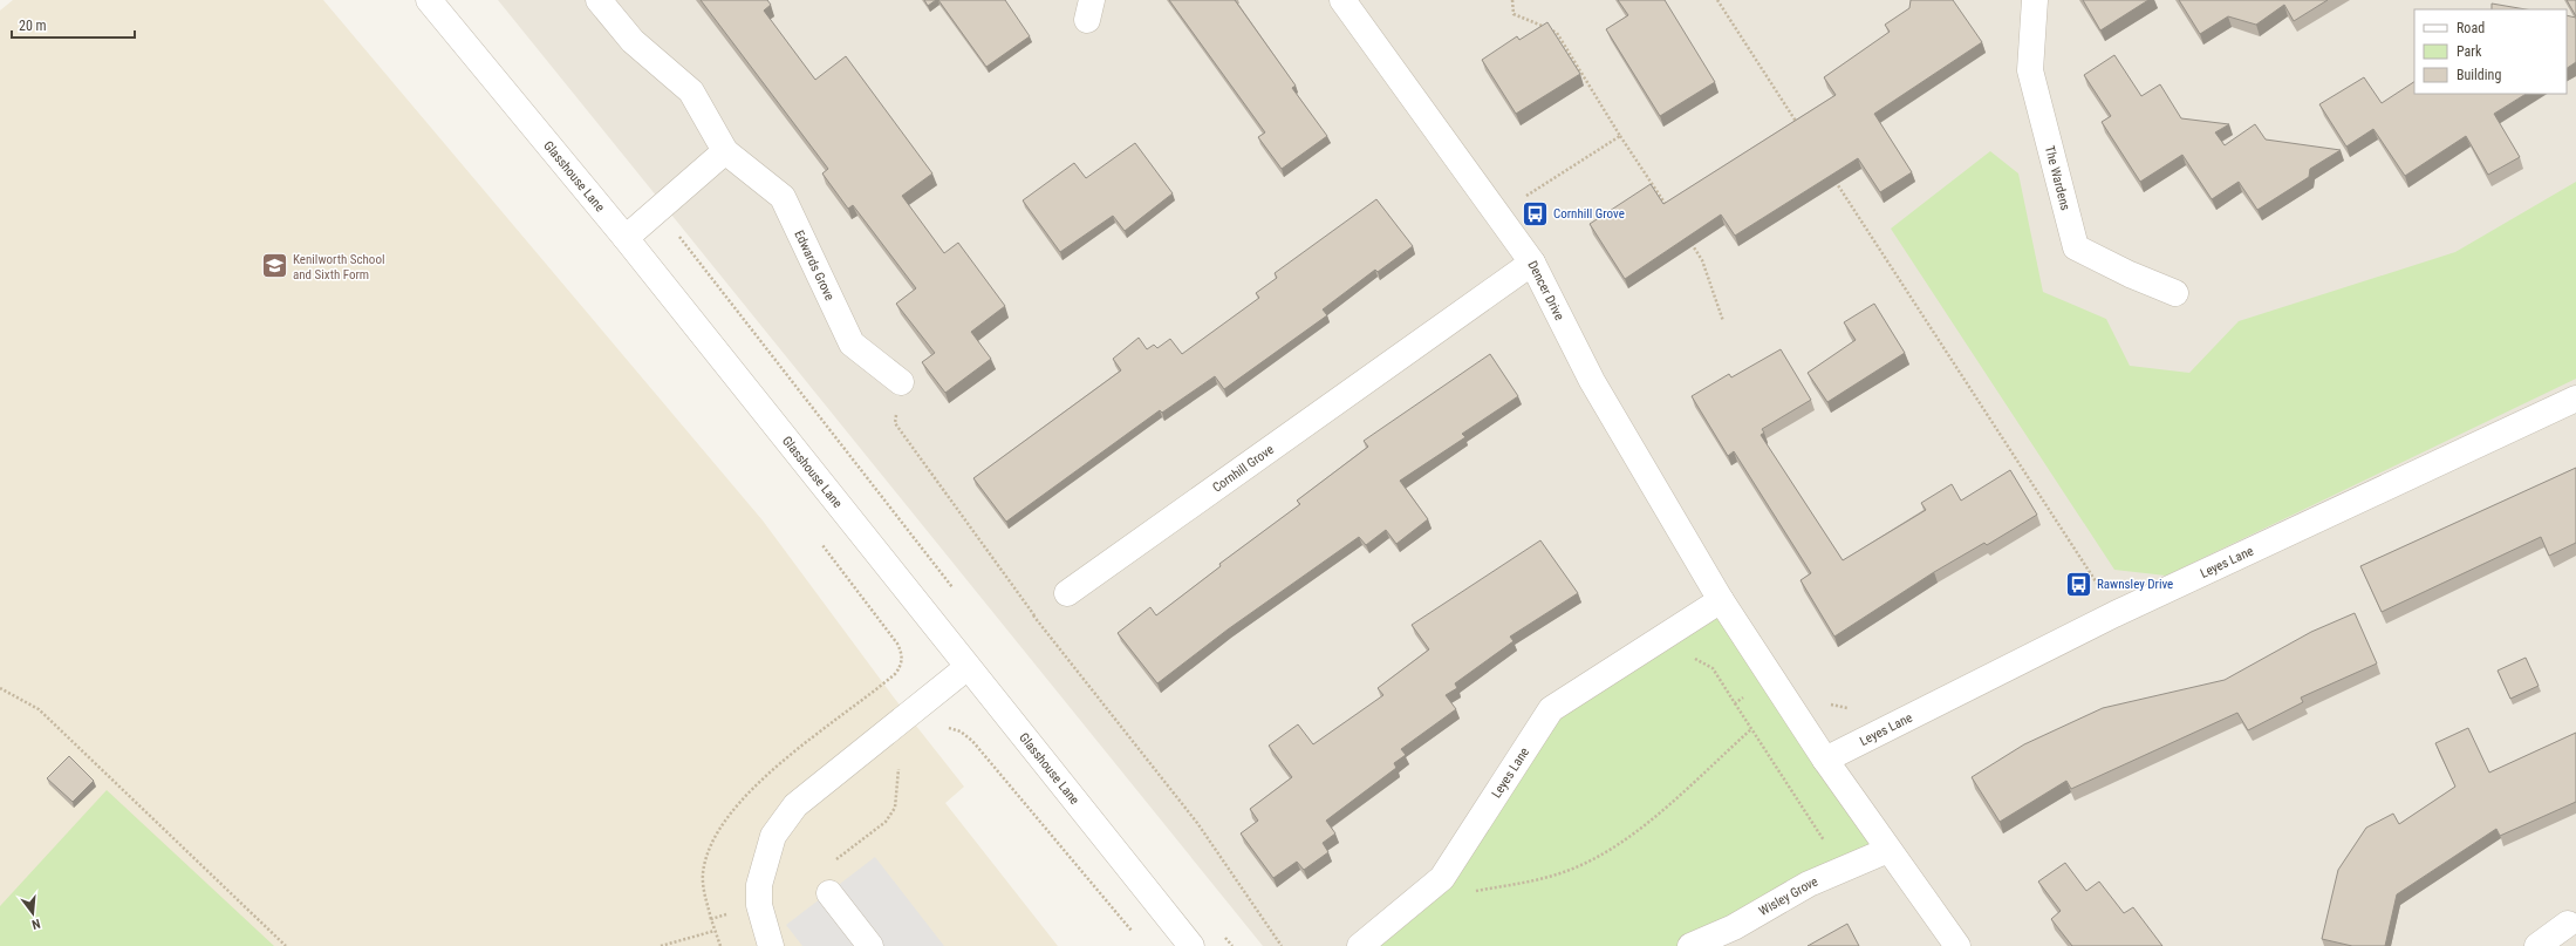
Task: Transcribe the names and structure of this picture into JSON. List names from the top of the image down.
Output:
{
  "streets": {
    "street": [
      "Glasshouse Lane",
      "The Wardens",
      "Edwards Grove",
      "Dencer Drive",
      "Cornhill Grove",
      "Leyes Lane",
      "Wisley Grove"
    ]
  },
  "crossings": [
    ["Dencer Drive", "Cornhill Grove"],
    ["Dencer Drive", "Leyes Lane"]
  ],
  "places": {
    "bus stop": ["Cornhill Grove", "Rawnsley Drive"],
    "school or university": ["Kenilworth School and Sixth Form"]
  },
  "legend": ["Road", "Park", "Building"],
  "scale_bar": "20 m",
  "north": "bottom"
}
